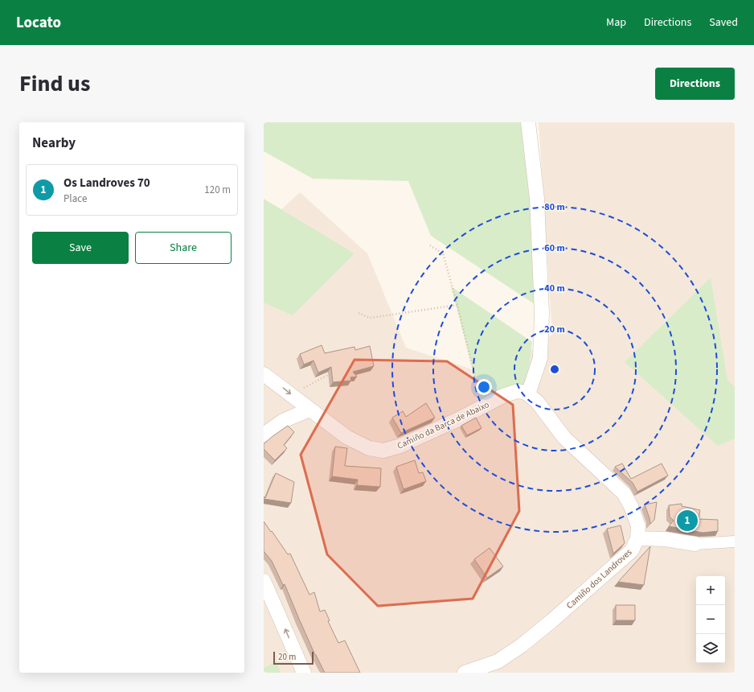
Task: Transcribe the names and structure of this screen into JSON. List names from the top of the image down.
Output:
{
  "streets": {
    "street": ["Camiño da Barca de Abaixo", "Camiño dos Landroves"]
  },
  "scale_bar": "20 m",
  "page": {
    "header": "Locato",
    "nav": ["Map", "Directions", "Saved"],
    "title": "Find us",
    "buttons": [
      "Directions",
      ["Save", "Share"]
    ],
    "heading": "Nearby",
    "list": [
      {
        "mark": "1",
        "name": "Os Landroves 70",
        "note": "Place",
        "value": "120 m"
      }
    ],
    "pins": "1",
    "map_buttons": ["+", "−"],
    "scale": "20 m"
  },
  "rings": [
    "80 m",
    "60 m",
    "40 m",
    "20 m"
  ]
}
